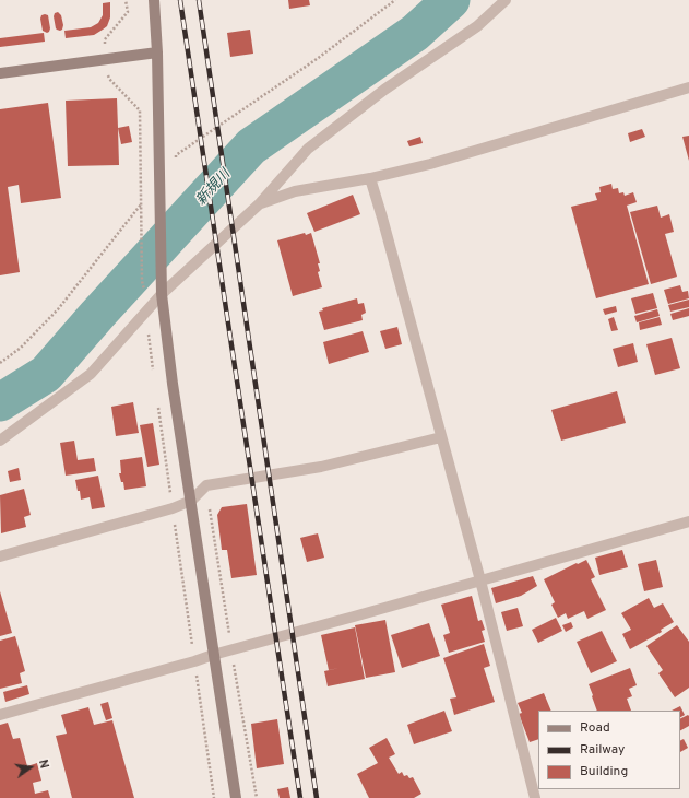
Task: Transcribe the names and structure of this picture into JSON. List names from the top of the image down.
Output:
{
  "water": ["新規川"],
  "legend": ["Road", "Railway", "Building"],
  "north": "right"
}
